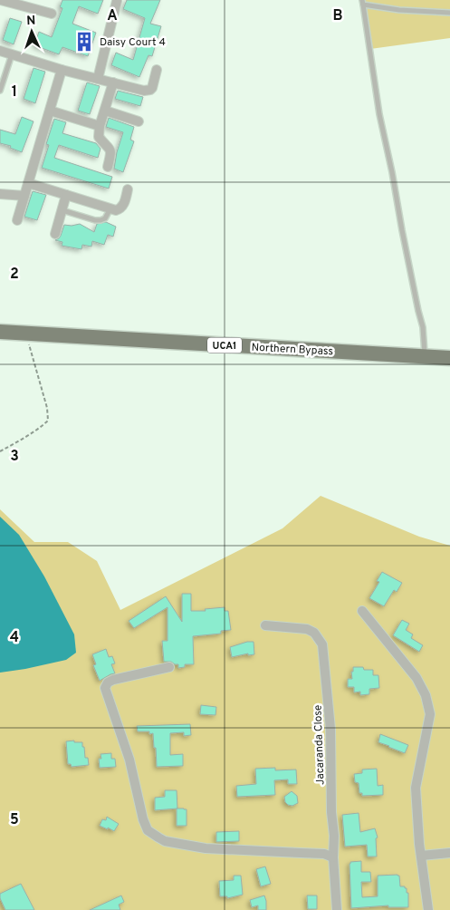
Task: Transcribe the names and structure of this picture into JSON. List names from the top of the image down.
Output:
{
  "streets": {
    "main road": ["UCA1", "Northern Bypass"],
    "street": ["Jacaranda Close"]
  },
  "places": {
    "building": ["Daisy Court 4"]
  },
  "north": "top",
  "grid": {
    "columns": ["A", "B"],
    "rows": [
      "1",
      "2",
      "3",
      "4",
      "5"
    ]
  }
}
